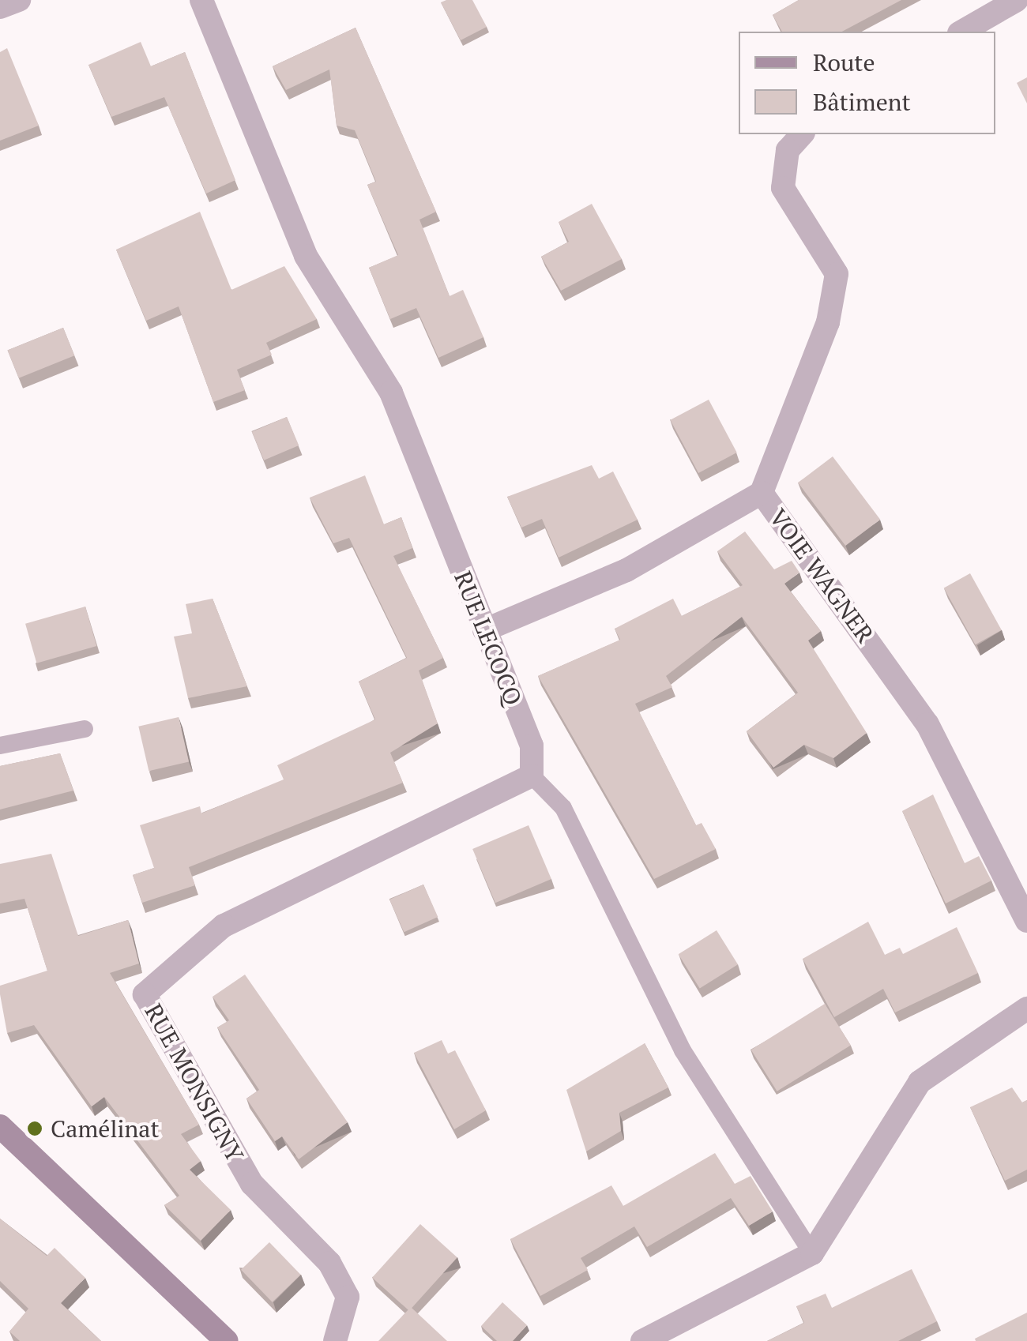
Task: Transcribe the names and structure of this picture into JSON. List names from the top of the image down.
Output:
{
  "streets": {
    "street": ["VOIE WAGNER", "RUE LECOCQ", "RUE MONSIGNY"]
  },
  "crossings": [
    ["RUE LECOCQ", "RUE MONSIGNY"]
  ],
  "places": ["Camélinat"],
  "legend": ["Route", "Bâtiment"]
}
